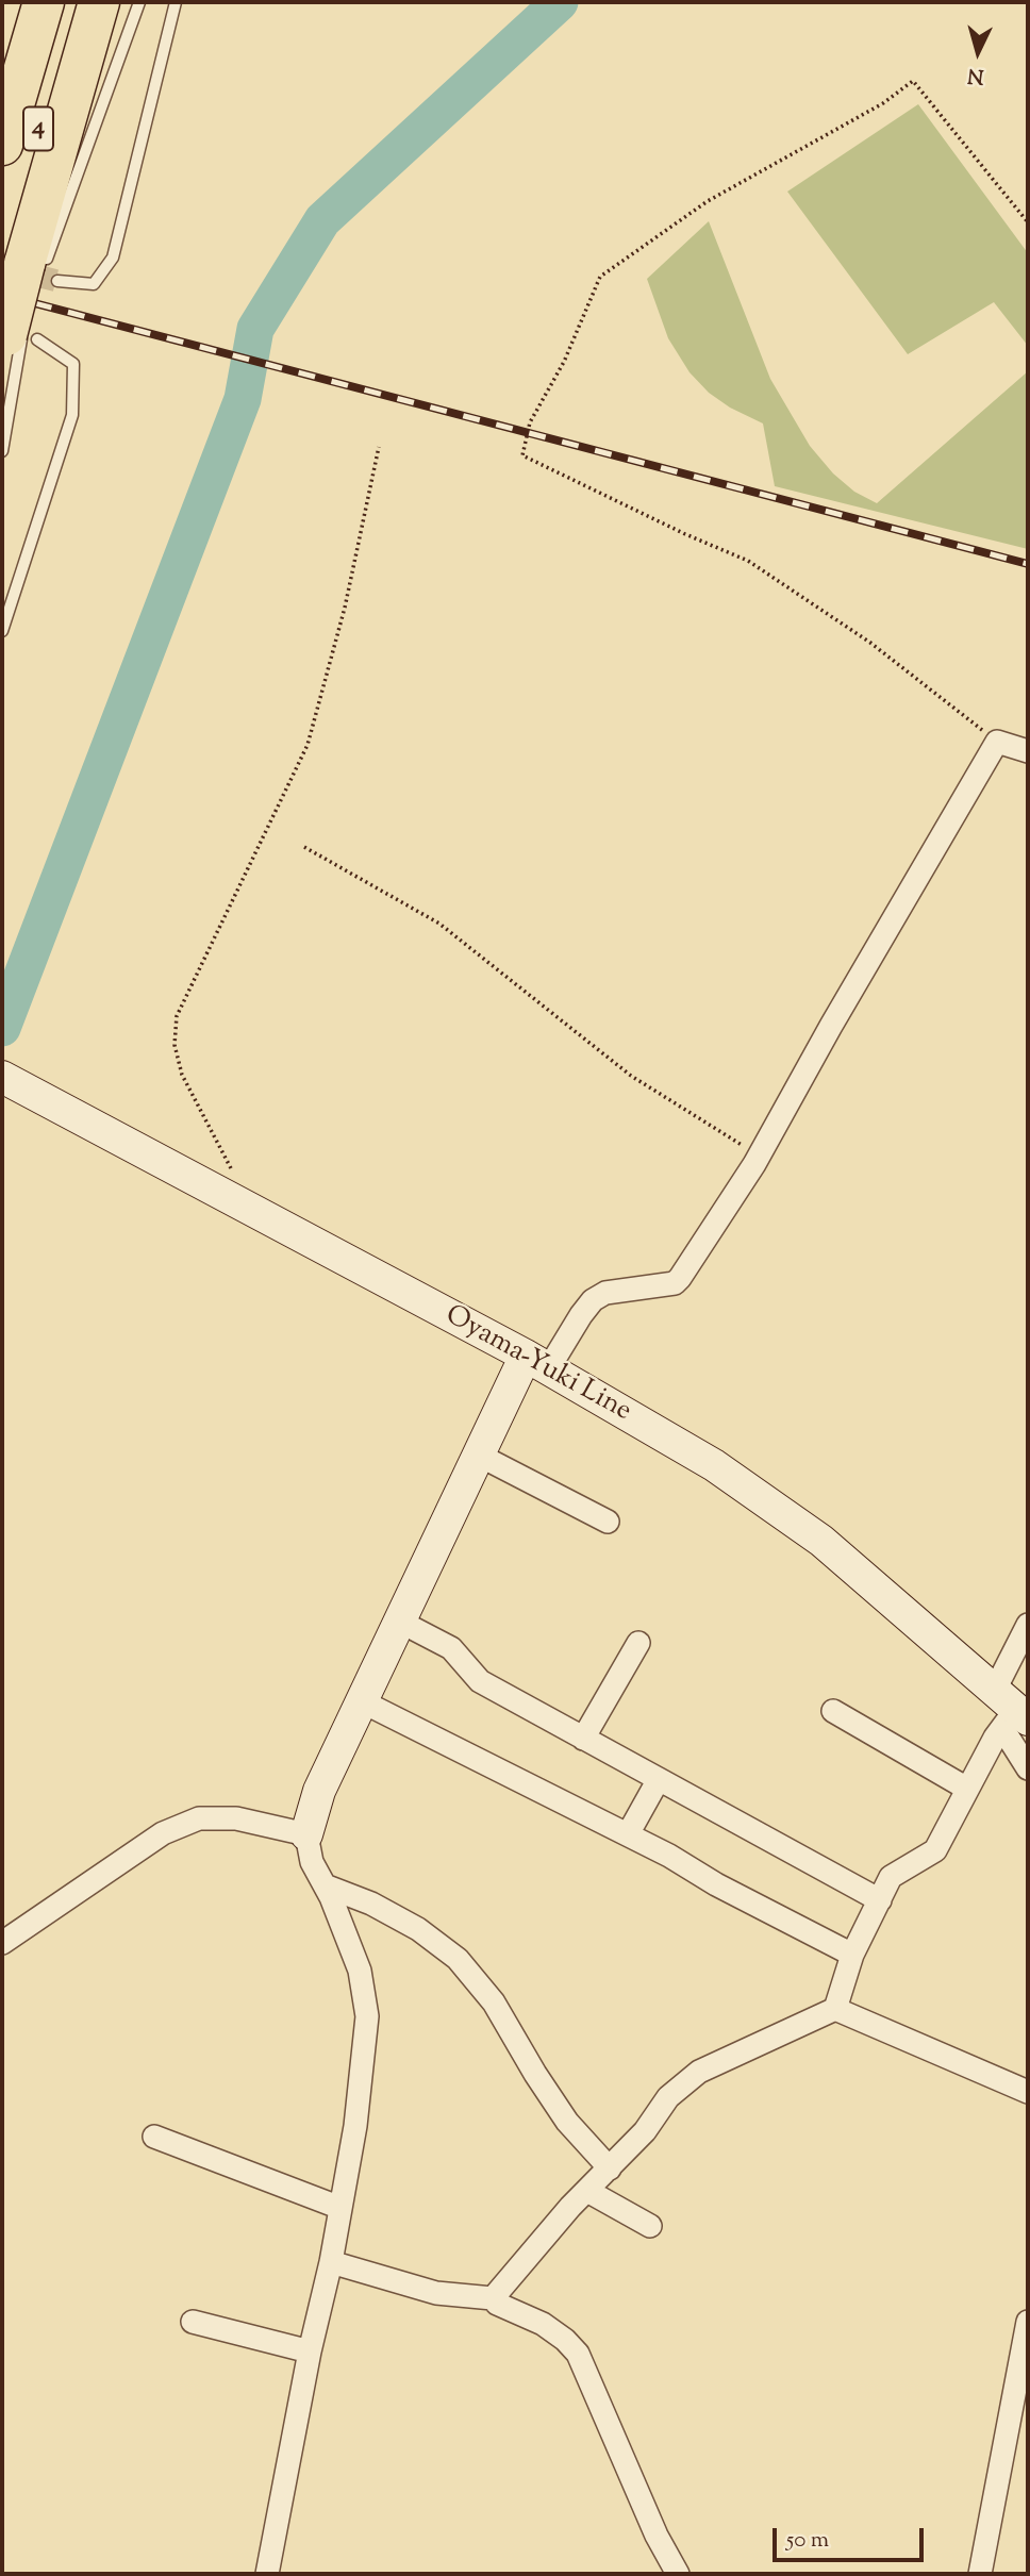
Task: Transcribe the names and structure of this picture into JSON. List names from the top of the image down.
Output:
{
  "streets": {
    "highway": ["4"],
    "main road": ["Oyama-Yuki Line"]
  },
  "scale_bar": "50 m",
  "north": "bottom"
}
